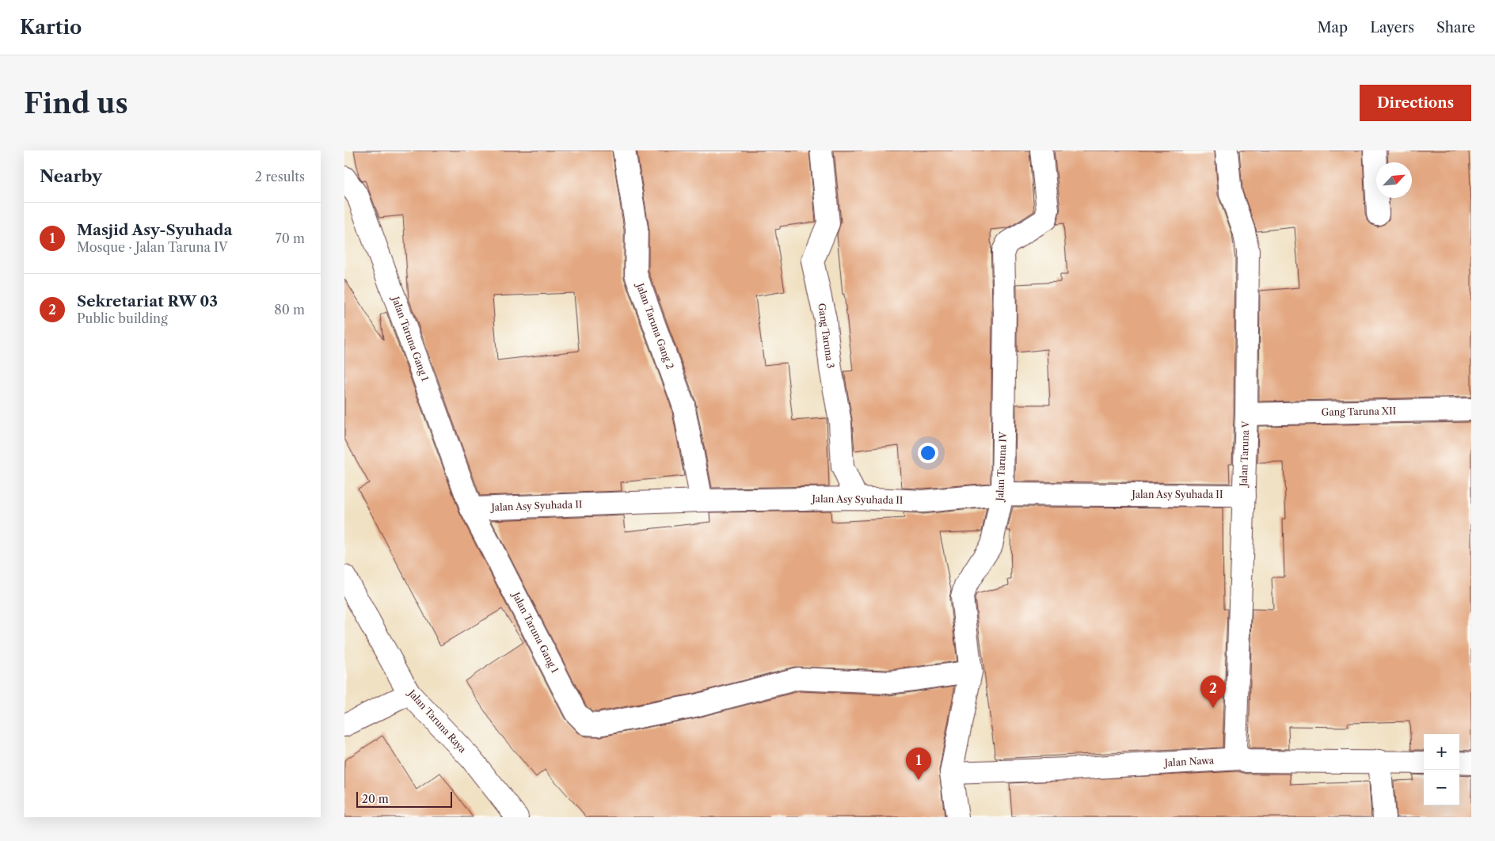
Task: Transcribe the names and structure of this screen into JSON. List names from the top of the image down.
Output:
{
  "streets": {
    "street": [
      "Jalan Taruna Gang 2",
      "Gang Taruna 3",
      "Jalan Taruna Gang 1",
      "Gang Taruna XII",
      "Jalan Taruna V",
      "Jalan Taruna IV",
      "Jalan Asy Syuhada II",
      "Jalan Taruna Raya",
      "Jalan Nawa"
    ]
  },
  "crossings": [
    ["Jalan Taruna Gang 2", "Jalan Asy Syuhada II"],
    ["Gang Taruna 3", "Jalan Asy Syuhada II"],
    ["Jalan Taruna Gang 1", "Jalan Taruna IV"],
    ["Jalan Taruna Gang 1", "Jalan Asy Syuhada II"],
    ["Gang Taruna XII", "Jalan Taruna V"],
    ["Jalan Taruna V", "Jalan Asy Syuhada II"],
    ["Jalan Taruna V", "Jalan Nawa"],
    ["Jalan Taruna IV", "Jalan Asy Syuhada II"],
    ["Jalan Taruna IV", "Jalan Nawa"]
  ],
  "scale_bar": "20 m",
  "north": "top right",
  "page": {
    "header": "Kartio",
    "nav": ["Map", "Layers", "Share"],
    "buttons": "Directions",
    "title": "Find us",
    "heading": ["Nearby", "2 results"],
    "list": [
      {
        "mark": "1",
        "name": "Masjid Asy-Syuhada",
        "note": "Mosque · Jalan Taruna IV",
        "value": "70 m"
      },
      {
        "mark": "2",
        "name": "Sekretariat RW 03",
        "note": "Public building",
        "value": "80 m"
      }
    ],
    "pins": ["2", "1"],
    "map_buttons": ["+", "−"],
    "scale": "20 m"
  }
}
